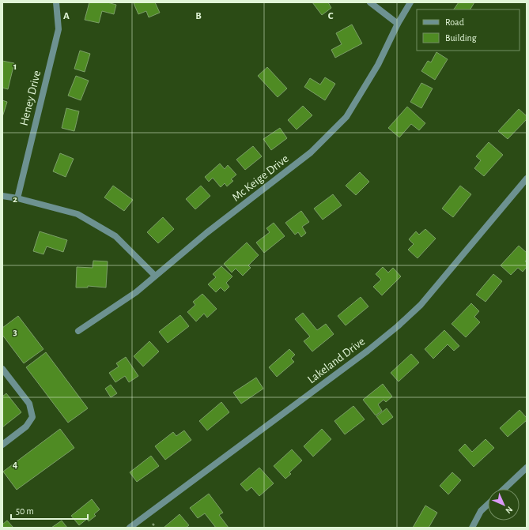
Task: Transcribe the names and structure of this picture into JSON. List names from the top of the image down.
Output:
{
  "streets": {
    "street": ["Heney Drive", "Mc Keige Drive", "Lakeland Drive"]
  },
  "legend": ["Road", "Building"],
  "scale_bar": "50 m",
  "north": "bottom right",
  "grid": {
    "columns": ["A", "B", "C"],
    "rows": [
      "1",
      "2",
      "3",
      "4"
    ]
  }
}
